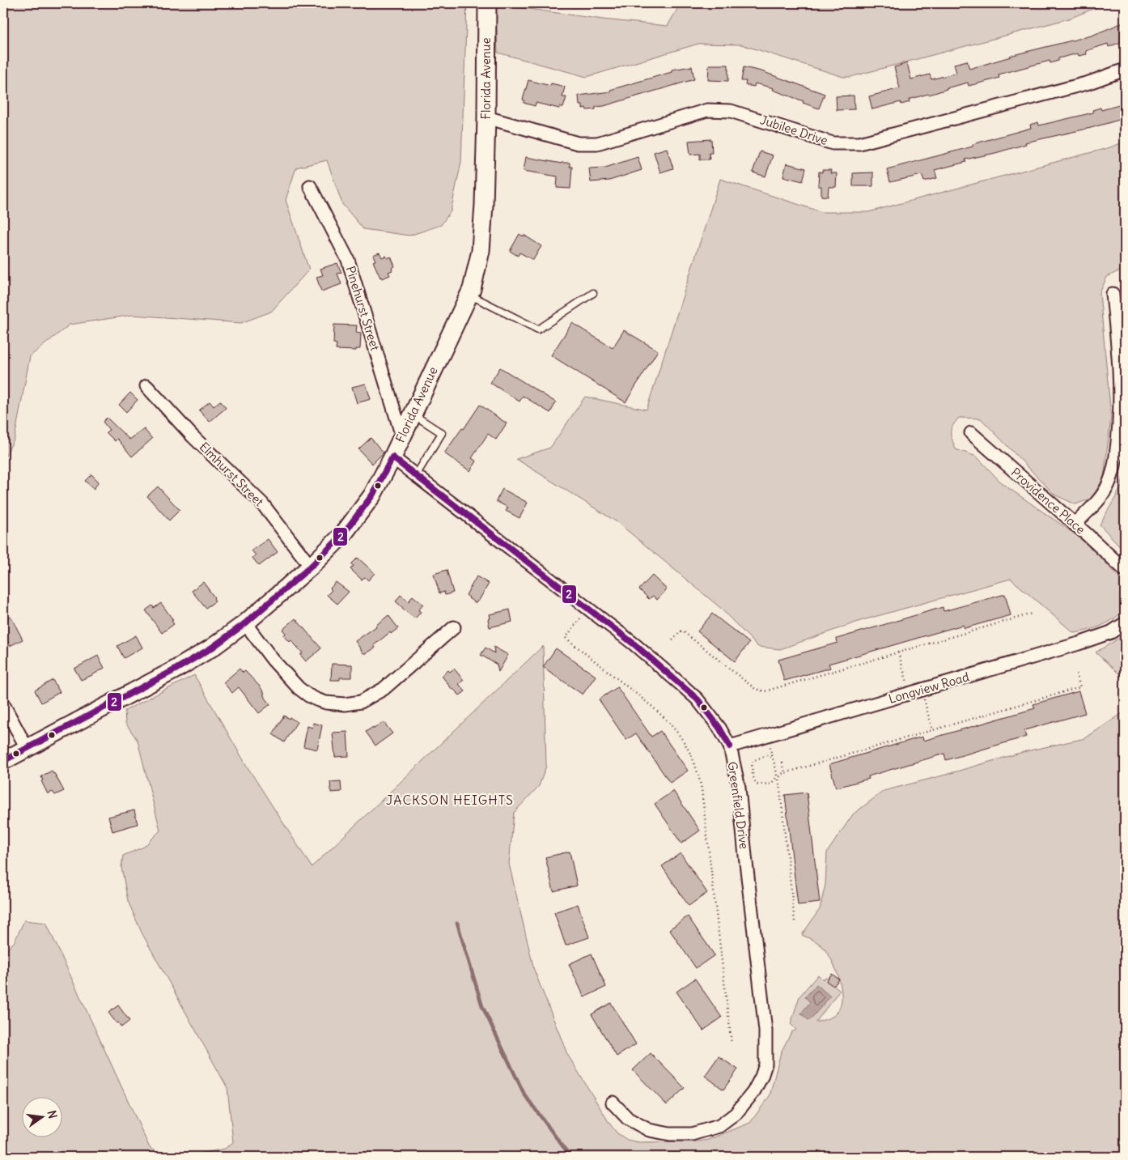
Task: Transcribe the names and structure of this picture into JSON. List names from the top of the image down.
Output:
{
  "streets": {
    "main road": ["Florida Avenue"],
    "street": [
      "Jubilee Drive",
      "Pinehurst Street",
      "Elmhurst Street",
      "Providence Place",
      "Longview Road",
      "Greenfield Drive"
    ]
  },
  "crossings": [
    ["Florida Avenue", "Jubilee Drive"],
    ["Florida Avenue", "Pinehurst Street"],
    ["Florida Avenue", "Elmhurst Street"],
    ["Florida Avenue", "Greenfield Drive"],
    ["Longview Road", "Greenfield Drive"]
  ],
  "districts": ["JACKSON HEIGHTS"],
  "lines": ["transit line 2"],
  "north": "right"
}
